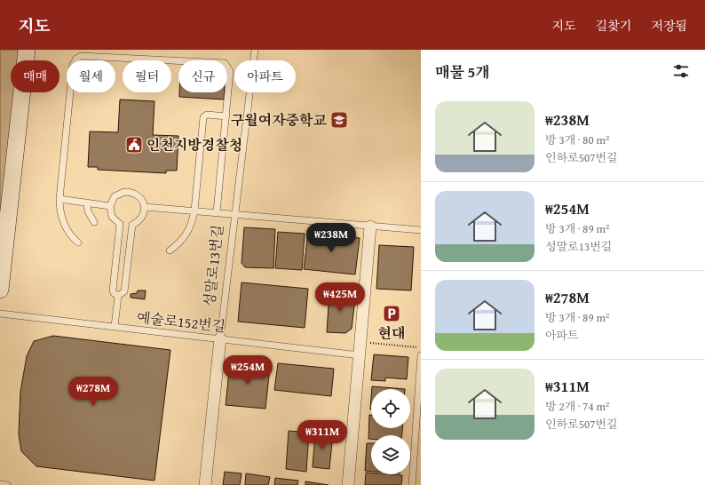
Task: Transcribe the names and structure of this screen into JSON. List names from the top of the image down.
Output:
{
  "streets": {
    "street": ["성말로13번길"],
    "lane": ["예술로152번길"]
  },
  "crossings": [
    ["성말로13번길", "예술로152번길"]
  ],
  "places": {
    "school or university": ["구월여자중학교"],
    "public building": ["인천지방경찰청"],
    "parking": ["현대"]
  },
  "page": {
    "header": "지도",
    "nav": ["지도", "길찾기", "저장됨"],
    "heading": "매물 5개",
    "chip": [
      "매매",
      "월세",
      "필터",
      "신규",
      "아파트"
    ],
    "list": [
      {
        "name": "₩238M",
        "note": "방 3개 · 80 m² · 인하로507번길"
      },
      {
        "name": "₩254M",
        "note": "방 3개 · 89 m² · 성말로13번길"
      },
      {
        "name": "₩278M",
        "note": "방 3개 · 89 m² · 아파트"
      },
      {
        "name": "₩311M",
        "note": "방 2개 · 74 m² · 인하로507번길"
      }
    ],
    "price": [
      "₩238M",
      "₩425M",
      "₩254M",
      "₩278M",
      "₩311M"
    ]
  }
}
